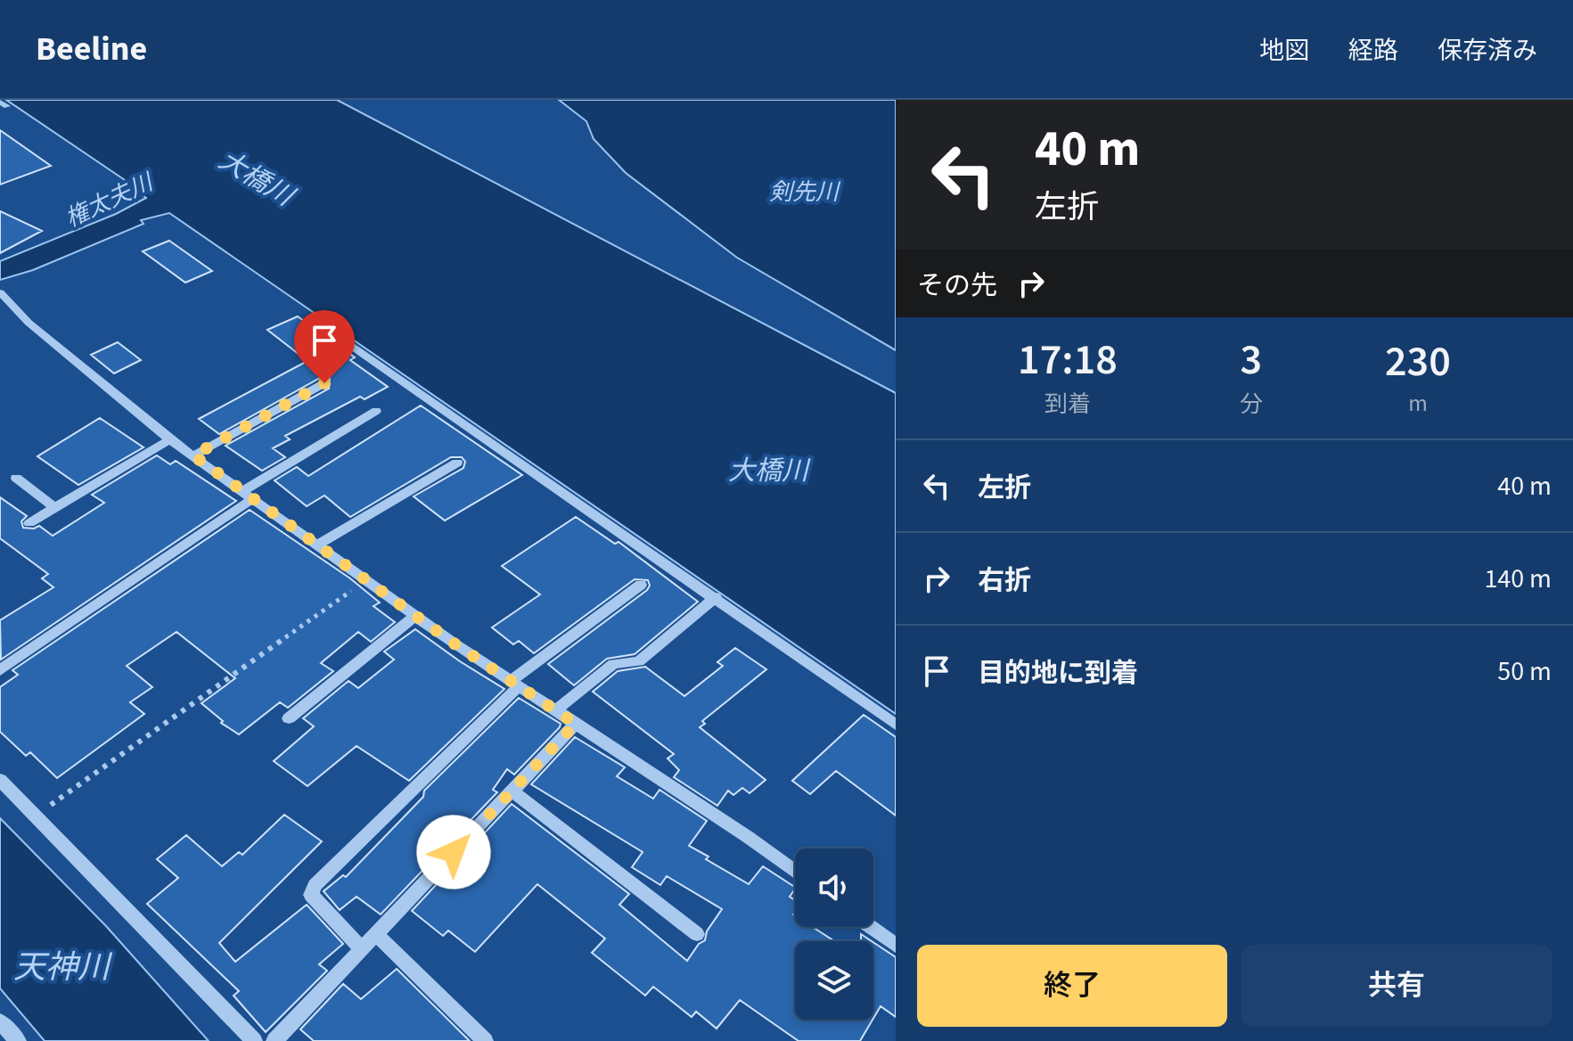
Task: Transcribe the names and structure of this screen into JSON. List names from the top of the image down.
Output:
{
  "water": [
    "大橋川",
    "剣先川",
    "権太夫川",
    "天神川"
  ],
  "page": {
    "header": "Beeline",
    "nav": ["地図", "経路", "保存済み"],
    "turn": ["40 m", "左折"],
    "then": "その先",
    "eta": [
      "17:18",
      "到着",
      "3",
      "分",
      "230",
      "m"
    ],
    "list": [
      {
        "name": "左折",
        "value": "40 m"
      },
      {
        "name": "右折",
        "value": "140 m"
      },
      {
        "name": "目的地に到着",
        "value": "50 m"
      }
    ],
    "buttons": ["終了", "共有"]
  }
}
